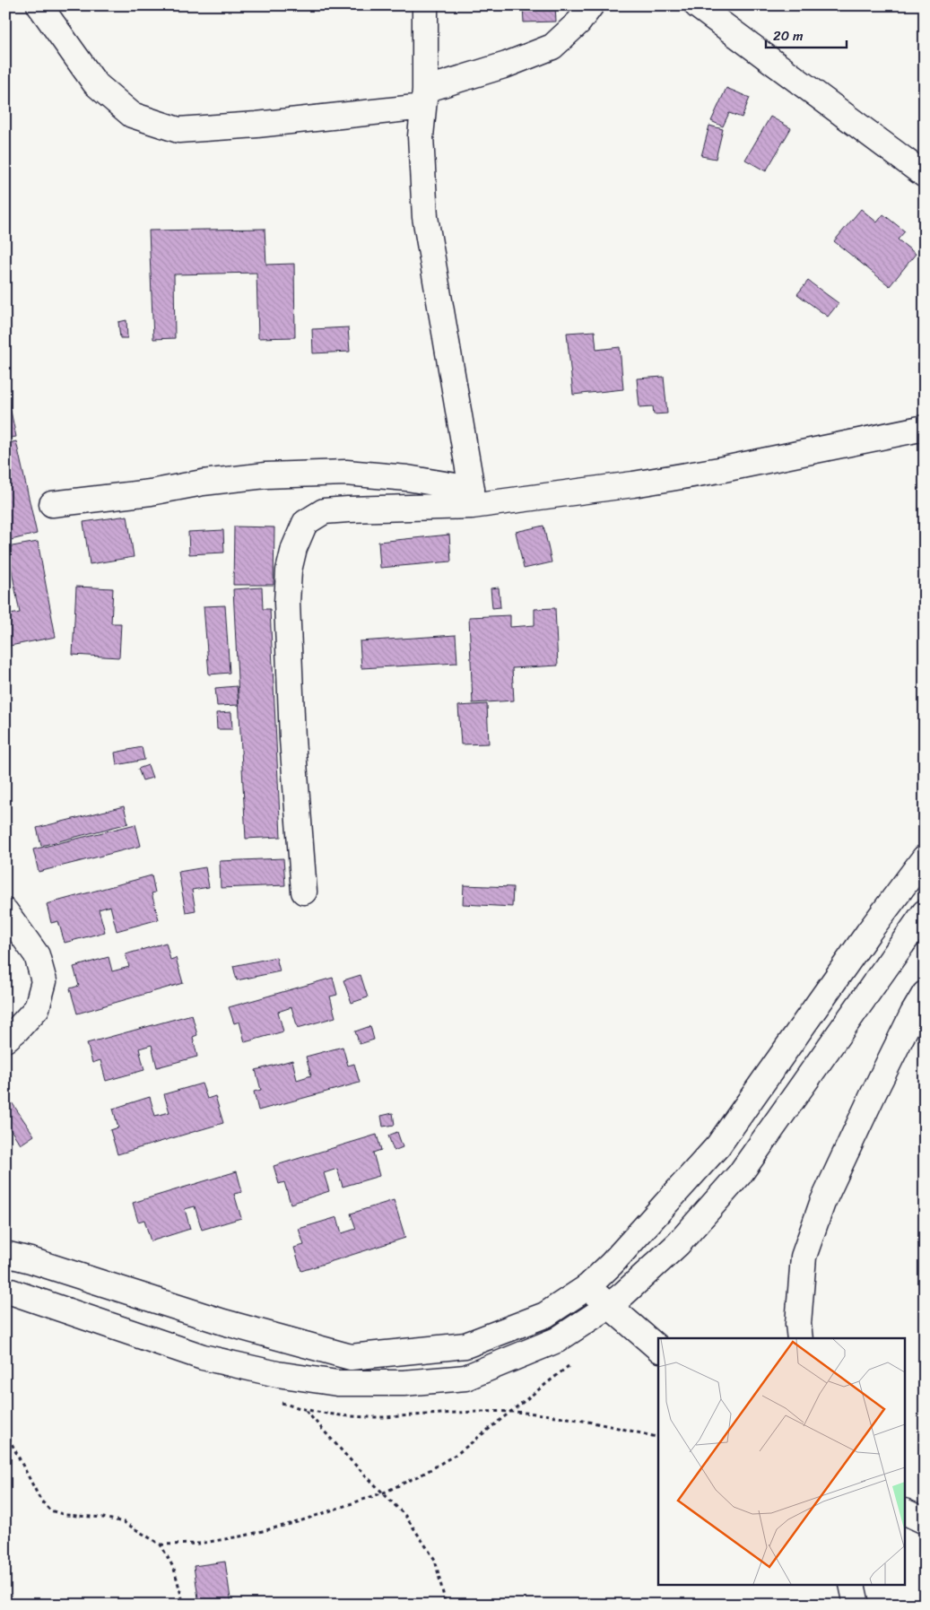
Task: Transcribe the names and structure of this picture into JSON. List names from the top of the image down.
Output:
{
  "scale_bar": "20 m"
}
